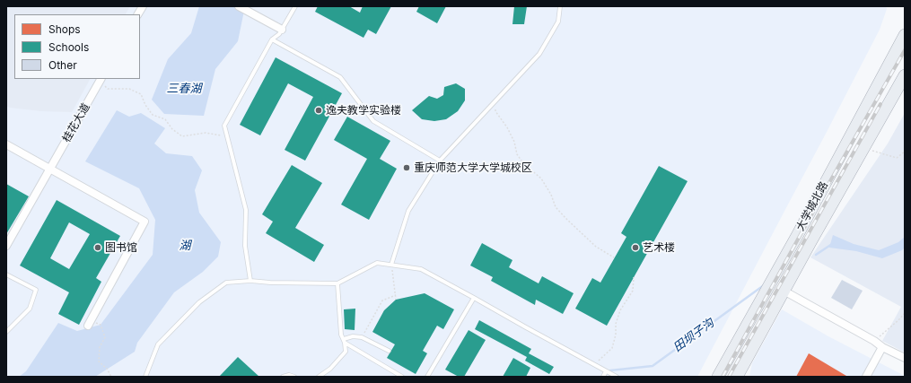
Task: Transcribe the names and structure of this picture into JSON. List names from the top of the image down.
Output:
{
  "streets": {
    "main road": ["大学城北路"],
    "street": ["桂花大道"]
  },
  "water": ["三春湖", "湖", "田坝子沟"],
  "places": [
    "逸夫教学实验楼",
    "重庆师范大学大学城校区",
    "图书馆",
    "艺术楼"
  ],
  "legend": ["Shops", "Schools", "Other"]
}
